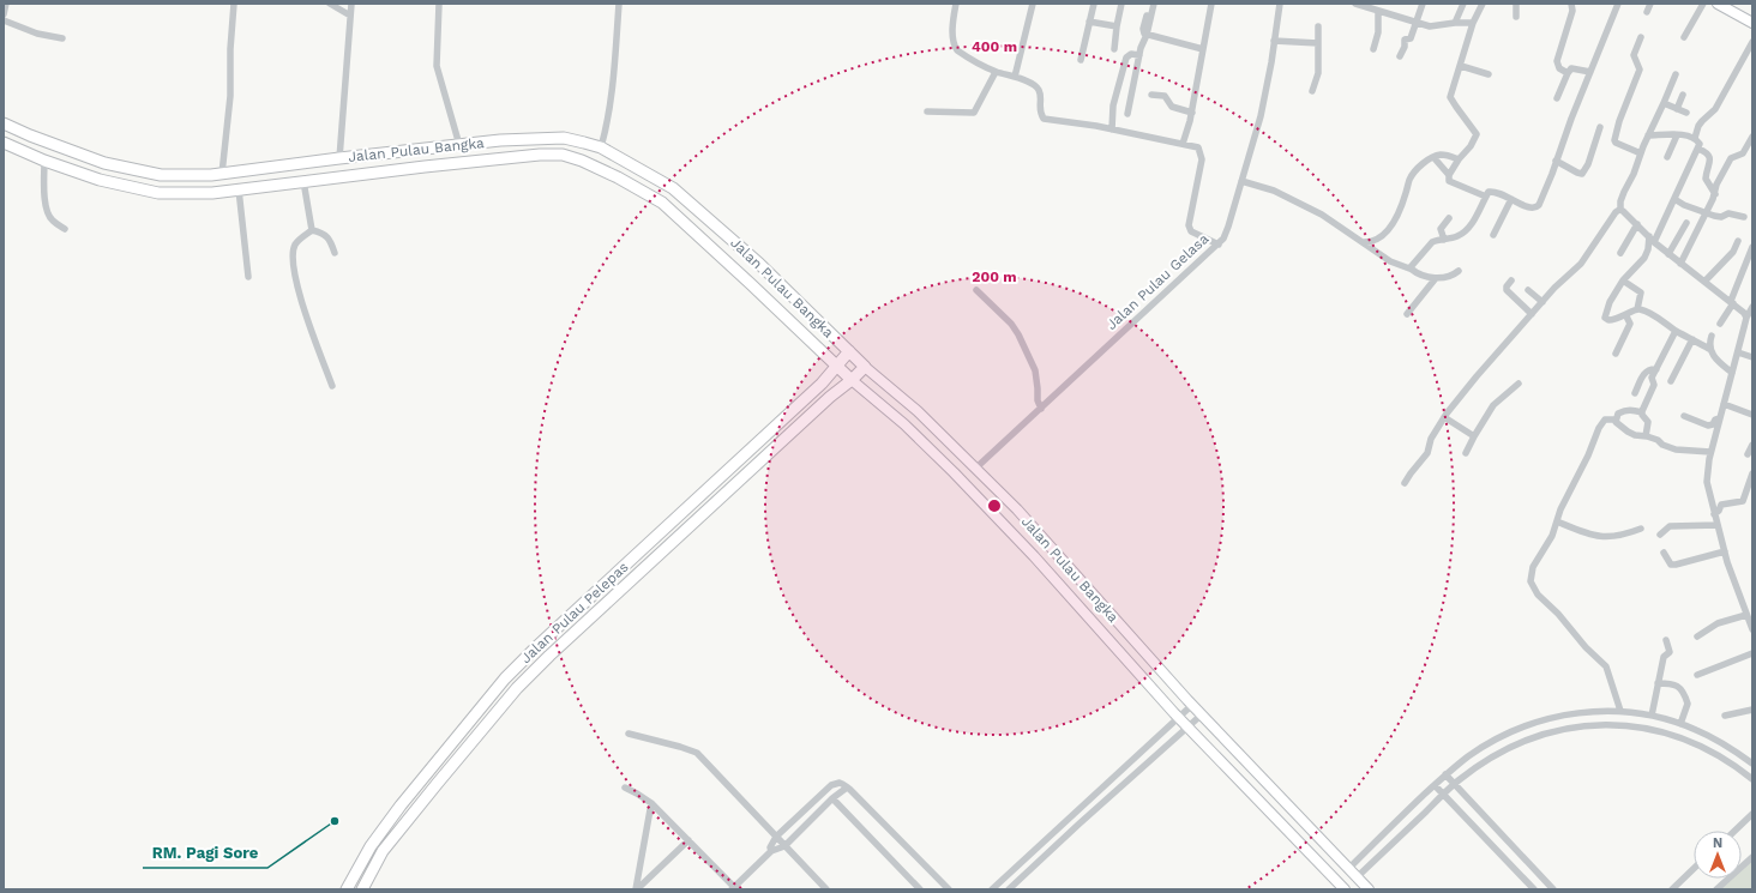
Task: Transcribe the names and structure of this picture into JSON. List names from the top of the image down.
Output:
{
  "streets": {
    "highway": ["Jalan Pulau Bangka", "Jalan Pulau Pelepas"],
    "street": ["Jalan Pulau Gelasa"]
  },
  "crossings": [
    ["Jalan Pulau Bangka", "Jalan Pulau Gelasa"],
    ["Jalan Pulau Bangka", "Jalan Pulau Pelepas"]
  ],
  "places": ["RM. Pagi Sore"],
  "north": "top",
  "rings": ["400 m", "200 m"]
}
